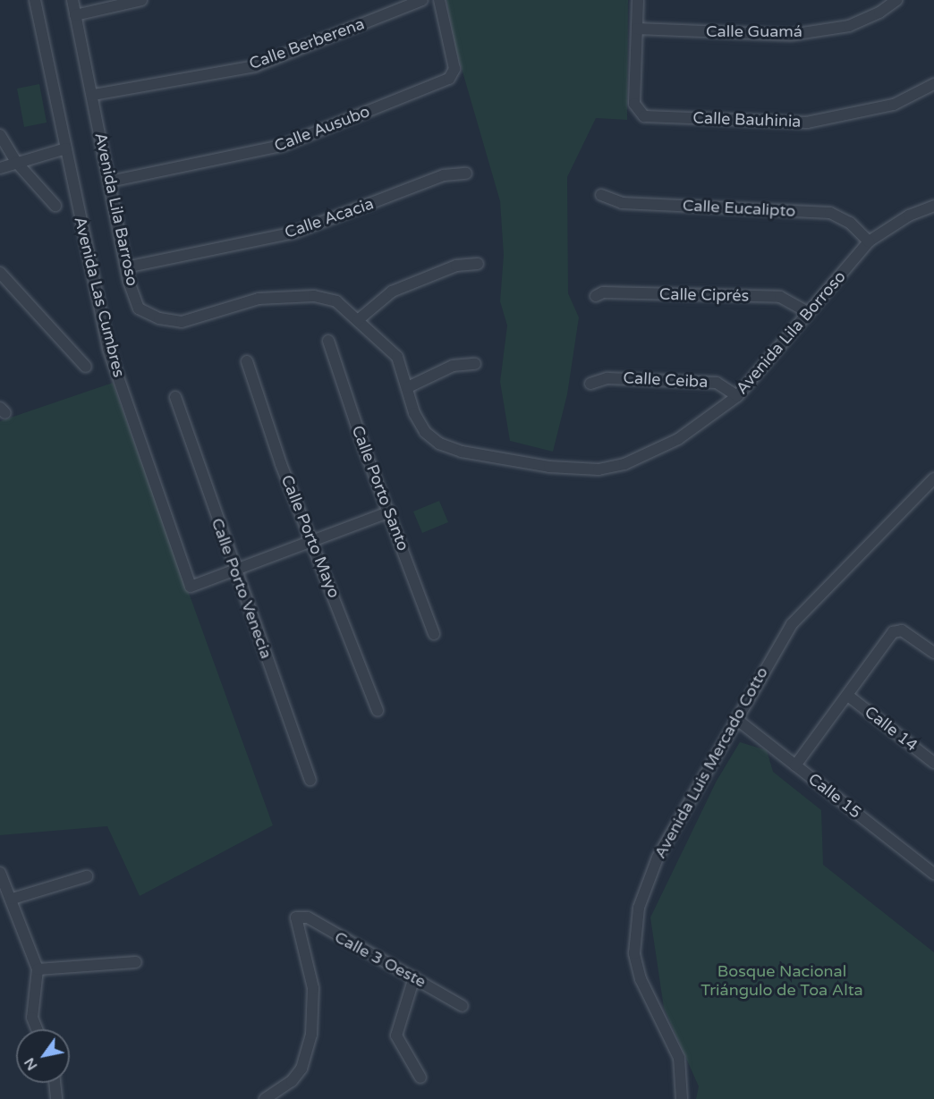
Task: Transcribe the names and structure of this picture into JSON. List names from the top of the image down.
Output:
{
  "streets": {
    "street": [
      "Calle Guamá",
      "Calle Berberena",
      "Calle Bauhinia",
      "Calle Ausubo",
      "Calle Eucalipto",
      "Avenida Lila Barroso",
      "Calle Acacia",
      "Calle Ciprés",
      "Avenida Las Cumbres",
      "Avenida Lila Borroso",
      "Calle Ceiba",
      "Calle Porto Santo",
      "Calle Porto Mayo",
      "Calle Porto Venecia",
      "Calle 14",
      "Avenida Luis Mercado Cotto",
      "Calle 15",
      "Calle 3 Oeste"
    ]
  },
  "crossings": [
    ["Calle Guamá", "Calle Bauhinia"],
    ["Calle Berberena", "Avenida Lila Barroso"],
    ["Calle Ausubo", "Avenida Lila Barroso"],
    ["Calle Eucalipto", "Avenida Lila Borroso"],
    ["Avenida Lila Barroso", "Calle Acacia"],
    ["Avenida Lila Barroso", "Avenida Lila Borroso"],
    ["Calle Ciprés", "Avenida Lila Borroso"],
    ["Avenida Las Cumbres", "Calle Porto Venecia"],
    ["Avenida Lila Borroso", "Calle Ceiba"],
    ["Calle 14", "Calle 15"],
    ["Avenida Luis Mercado Cotto", "Calle 15"]
  ],
  "parks": ["Bosque Nacional Triángulo de Toa Alta"],
  "north": "bottom left"
}
